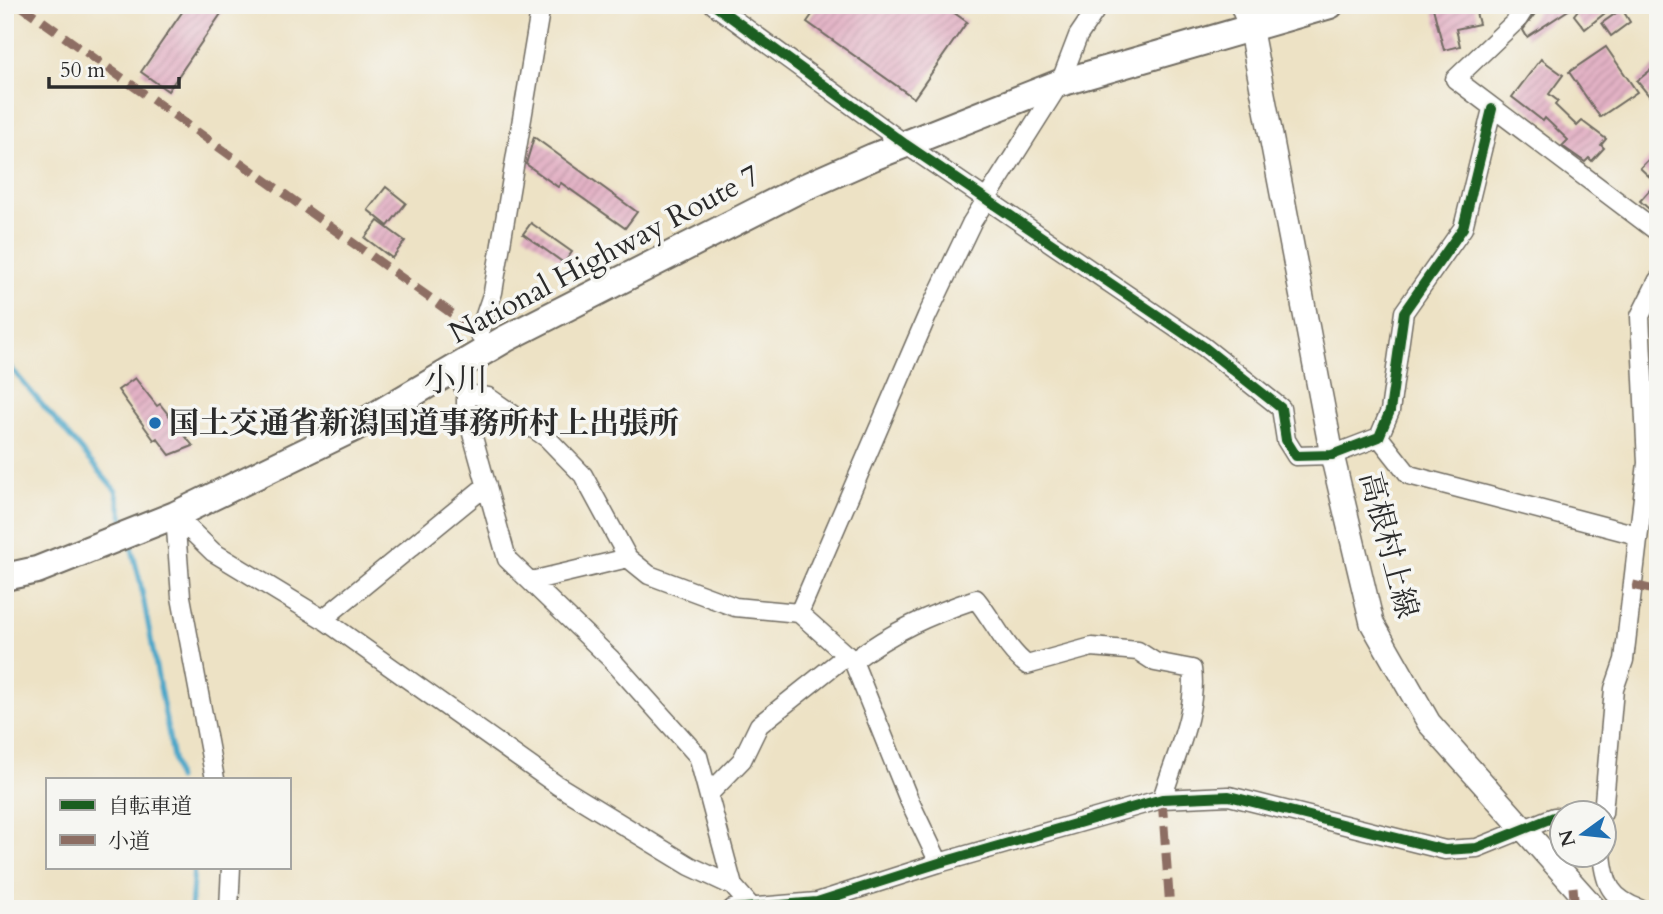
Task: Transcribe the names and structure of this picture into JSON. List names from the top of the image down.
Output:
{
  "streets": {
    "highway": ["National Highway Route 7"],
    "main road": ["高根村上線"]
  },
  "crossings": [
    ["National Highway Route 7", "高根村上線"]
  ],
  "districts": ["小川"],
  "places": ["国土交通省新潟国道事務所村上出張所"],
  "legend": ["自転車道", "小道"],
  "scale_bar": "50 m",
  "north": "left"
}
